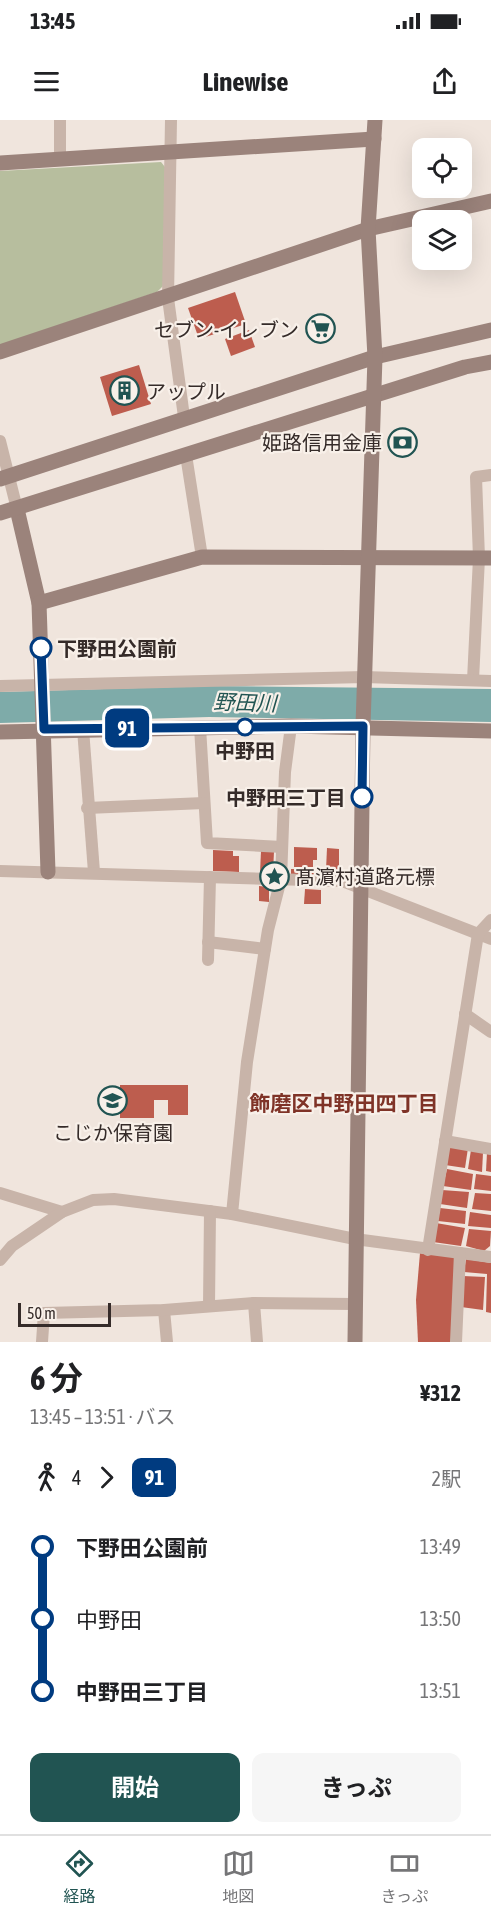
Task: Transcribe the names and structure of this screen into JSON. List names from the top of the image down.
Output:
{
  "districts": ["飾磨区中野田四丁目"],
  "water": ["野田川"],
  "places": {
    "supermarket": ["セブン-イレブン"],
    "building": ["アップル"],
    "bank": ["姫路信用金庫"],
    "other": ["下野田公園前", "中野田", "中野田三丁目"],
    "place": ["髙濵村道路元標"],
    "school or university": ["こじか保育園"]
  },
  "lines": ["bus line 91"],
  "scale_bar": "50 m",
  "page": {
    "status": "13:45",
    "header": "Linewise",
    "on_map": "91",
    "scale": "50 m",
    "heading": ["6 分", "13:45 – 13:51 · バス", "¥312"],
    "legs": ["4", "91", "2駅"],
    "list": [
      {
        "name": "下野田公園前",
        "value": "13:49"
      },
      {
        "name": "中野田",
        "value": "13:50"
      },
      {
        "name": "中野田三丁目",
        "value": "13:51"
      }
    ],
    "buttons": ["開始", "きっぷ"],
    "tabs": ["経路", "地図", "きっぷ"]
  }
}
